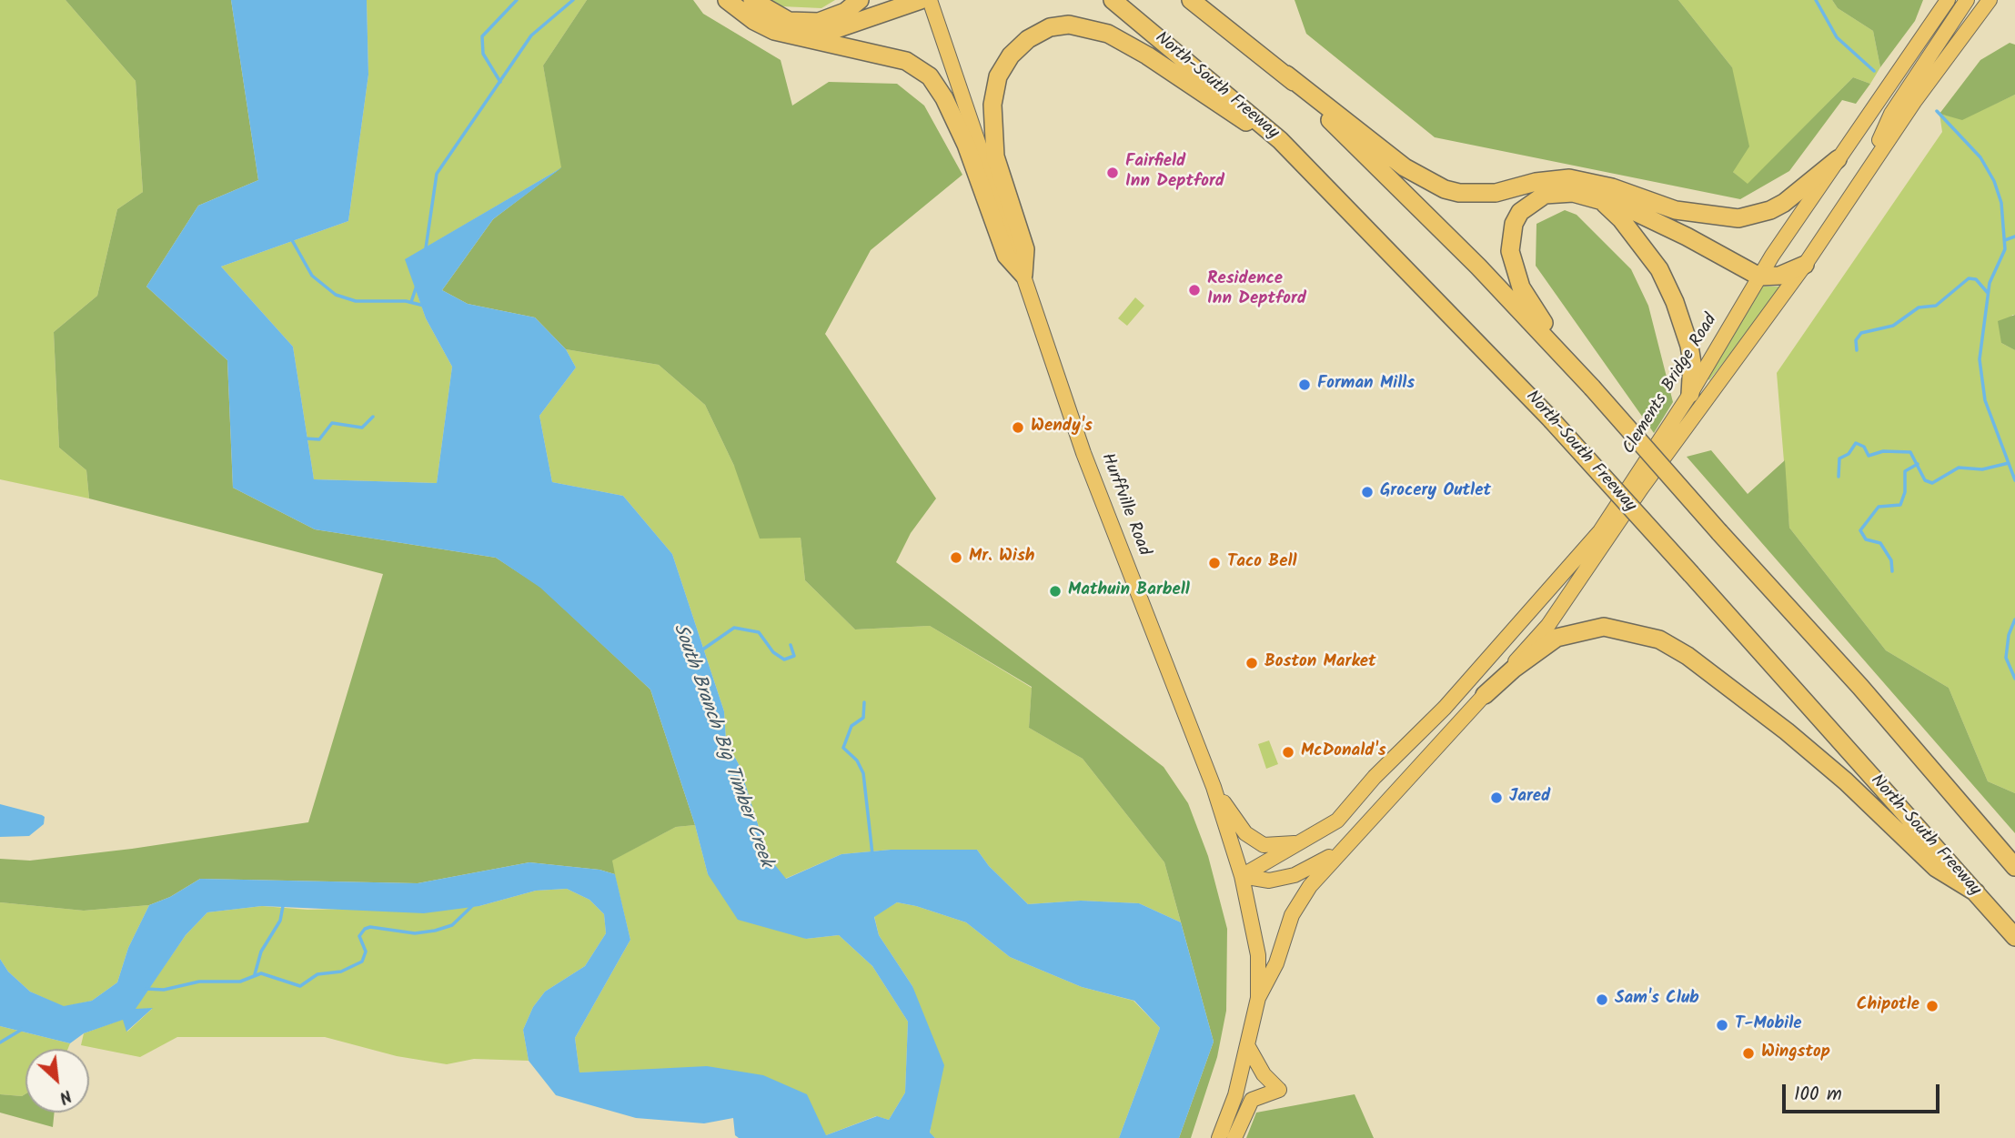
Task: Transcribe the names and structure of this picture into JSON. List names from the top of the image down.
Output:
{
  "streets": {
    "highway": ["North-South Freeway"],
    "main road": ["Clements Bridge Road", "Hurffville Road"]
  },
  "crossings": [
    ["Clements Bridge Road", "Hurffville Road"]
  ],
  "water": ["South Branch Big Timber Creek"],
  "places": [
    "Fairfield Inn Deptford",
    "Residence Inn Deptford",
    "Forman Mills",
    "Wendy's",
    "Grocery Outlet",
    "Mr. Wish",
    "Taco Bell",
    "Mathuin Barbell",
    "Boston Market",
    "McDonald's",
    "Jared",
    "Sam's Club",
    "Chipotle",
    "T-Mobile",
    "Wingstop"
  ],
  "scale_bar": "100 m",
  "north": "bottom right"
}
